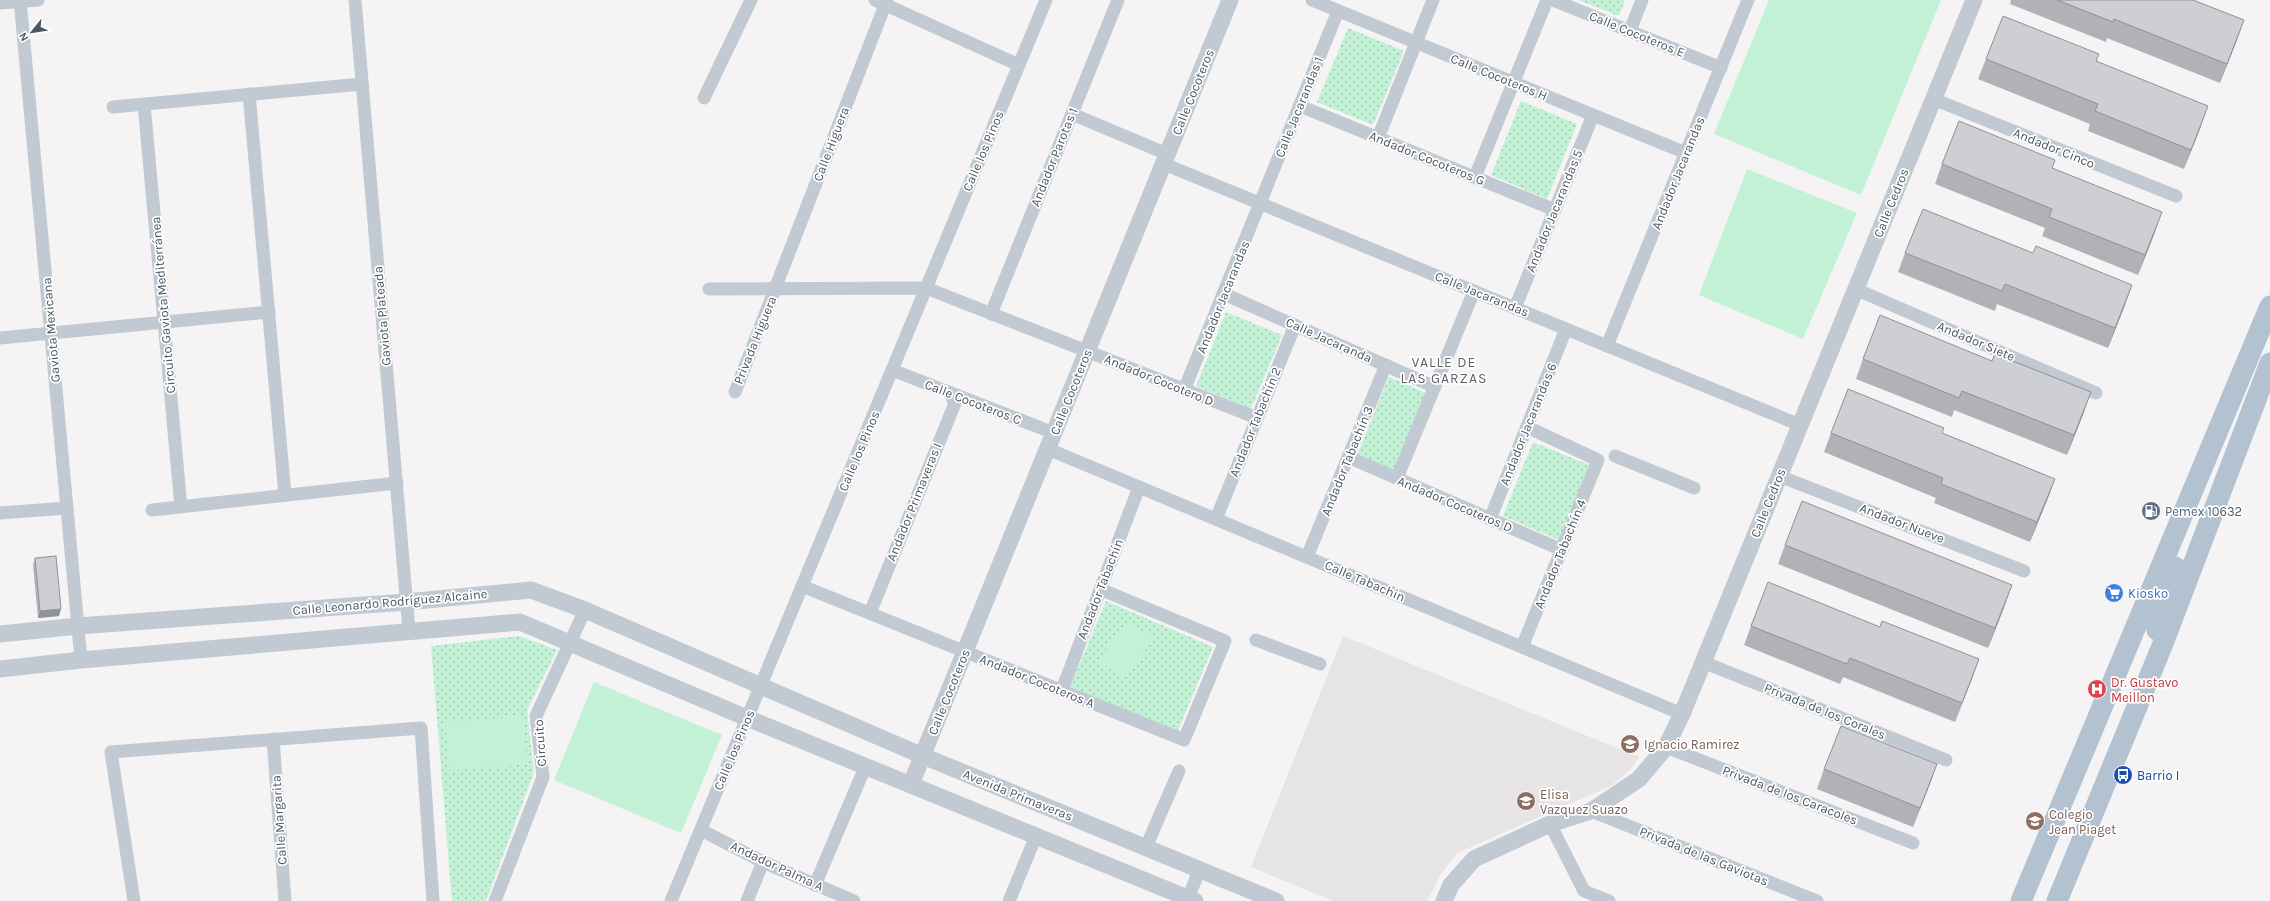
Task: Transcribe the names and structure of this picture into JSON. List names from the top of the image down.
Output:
{
  "streets": {
    "street": [
      "Calle Cocoteros E",
      "Calle Cocoteros H",
      "Calle Cocoteros",
      "Calle Jacarandas 1",
      "Calle Higuera",
      "Andador Cinco",
      "Calle los Pinos",
      "Andador Parotas 1",
      "Andador Cocoteros G",
      "Andador Jacarandas",
      "Calle Cedros",
      "Andador Jacarandas 5",
      "Calle Jacarandas",
      "Circuito Gaviota Mediterránea",
      "Gaviota Plateada",
      "Gaviota Mexicana",
      "Privada Higuera",
      "Calle Jacaranda",
      "Andador Siete",
      "Andador Cocotero D",
      "Calle Cocoteros C",
      "Andador Tabachín 2",
      "Andador Jacarandas 6",
      "Andador Tabachín 3",
      "Andador Primaveras I",
      "Andador Cocoteros D",
      "Andador Nueve",
      "Andador Tabachín 4",
      "Calle Tabachin",
      "Andador Tabachín",
      "Calle Leonardo Rodríguez Alcaine",
      "Andador Cocoteros A",
      "Privada de los Corales",
      "Circuito",
      "Avenida Primaveras",
      "Privada de los Caracoles",
      "Calle Margarita",
      "Privada de las Gaviotas",
      "Andador Palma A"
    ]
  },
  "crossings": [
    ["Calle Cocoteros E", "Andador Jacarandas"],
    ["Calle Cocoteros H", "Calle Jacarandas 1"],
    ["Calle Cocoteros H", "Andador Jacarandas"],
    ["Calle Cocoteros H", "Andador Jacarandas 5"],
    ["Calle Cocoteros", "Calle Jacarandas"],
    ["Calle Cocoteros", "Andador Cocotero D"],
    ["Calle Cocoteros", "Calle Cocoteros C"],
    ["Calle Cocoteros", "Calle Tabachin"],
    ["Calle Cocoteros", "Andador Cocoteros A"],
    ["Calle Cocoteros", "Avenida Primaveras"],
    ["Calle Jacarandas 1", "Andador Cocoteros G"],
    ["Calle Jacarandas 1", "Andador Jacarandas"],
    ["Calle Jacarandas 1", "Calle Jacarandas"],
    ["Calle Higuera", "Privada Higuera"],
    ["Andador Cinco", "Calle Cedros"],
    ["Calle los Pinos", "Andador Cocotero D"],
    ["Calle los Pinos", "Calle Cocoteros C"],
    ["Calle los Pinos", "Calle Leonardo Rodríguez Alcaine"],
    ["Calle los Pinos", "Andador Cocoteros A"],
    ["Calle los Pinos", "Avenida Primaveras"],
    ["Calle los Pinos", "Andador Palma A"],
    ["Andador Parotas 1", "Calle Jacarandas"],
    ["Andador Parotas 1", "Andador Cocotero D"],
    ["Andador Cocoteros G", "Andador Jacarandas 5"],
    ["Andador Jacarandas", "Calle Jacarandas"],
    ["Andador Jacarandas", "Calle Jacaranda"],
    ["Andador Jacarandas", "Andador Cocotero D"],
    ["Calle Cedros", "Calle Jacarandas"],
    ["Calle Cedros", "Andador Siete"],
    ["Calle Cedros", "Andador Nueve"],
    ["Calle Cedros", "Calle Tabachin"],
    ["Calle Cedros", "Privada de los Corales"],
    ["Calle Cedros", "Privada de los Caracoles"],
    ["Calle Cedros", "Privada de las Gaviotas"],
    ["Andador Jacarandas 5", "Calle Jacarandas"],
    ["Calle Jacarandas", "Andador Jacarandas 6"],
    ["Gaviota Plateada", "Calle Leonardo Rodríguez Alcaine"],
    ["Gaviota Mexicana", "Calle Leonardo Rodríguez Alcaine"],
    ["Calle Jacaranda", "Andador Tabachín 2"],
    ["Calle Jacaranda", "Andador Tabachín 3"],
    ["Andador Cocotero D", "Andador Tabachín 2"],
    ["Calle Cocoteros C", "Andador Primaveras I"],
    ["Andador Tabachín 2", "Calle Tabachin"],
    ["Andador Jacarandas 6", "Andador Cocoteros D"],
    ["Andador Jacarandas 6", "Andador Tabachín 4"],
    ["Andador Tabachín 3", "Andador Cocoteros D"],
    ["Andador Tabachín 3", "Calle Tabachin"],
    ["Andador Primaveras I", "Andador Cocoteros A"],
    ["Andador Cocoteros D", "Andador Tabachín 4"],
    ["Andador Tabachín 4", "Calle Tabachin"],
    ["Calle Tabachin", "Andador Tabachín"],
    ["Andador Tabachín", "Andador Cocoteros A"],
    ["Calle Leonardo Rodríguez Alcaine", "Circuito"],
    ["Calle Leonardo Rodríguez Alcaine", "Avenida Primaveras"]
  ],
  "districts": ["VALLE DE LAS GARZAS"],
  "places": {
    "fuel station": ["Pemex 10632"],
    "supermarket": ["Kiosko"],
    "hospital": ["Dr. Gustavo Meillon"],
    "school or university": ["Ignacio Ramirez", "Elisa Vazquez Suazo", "Colegio Jean Piaget"],
    "bus stop": ["Barrio I"]
  },
  "north": "bottom left"
}
